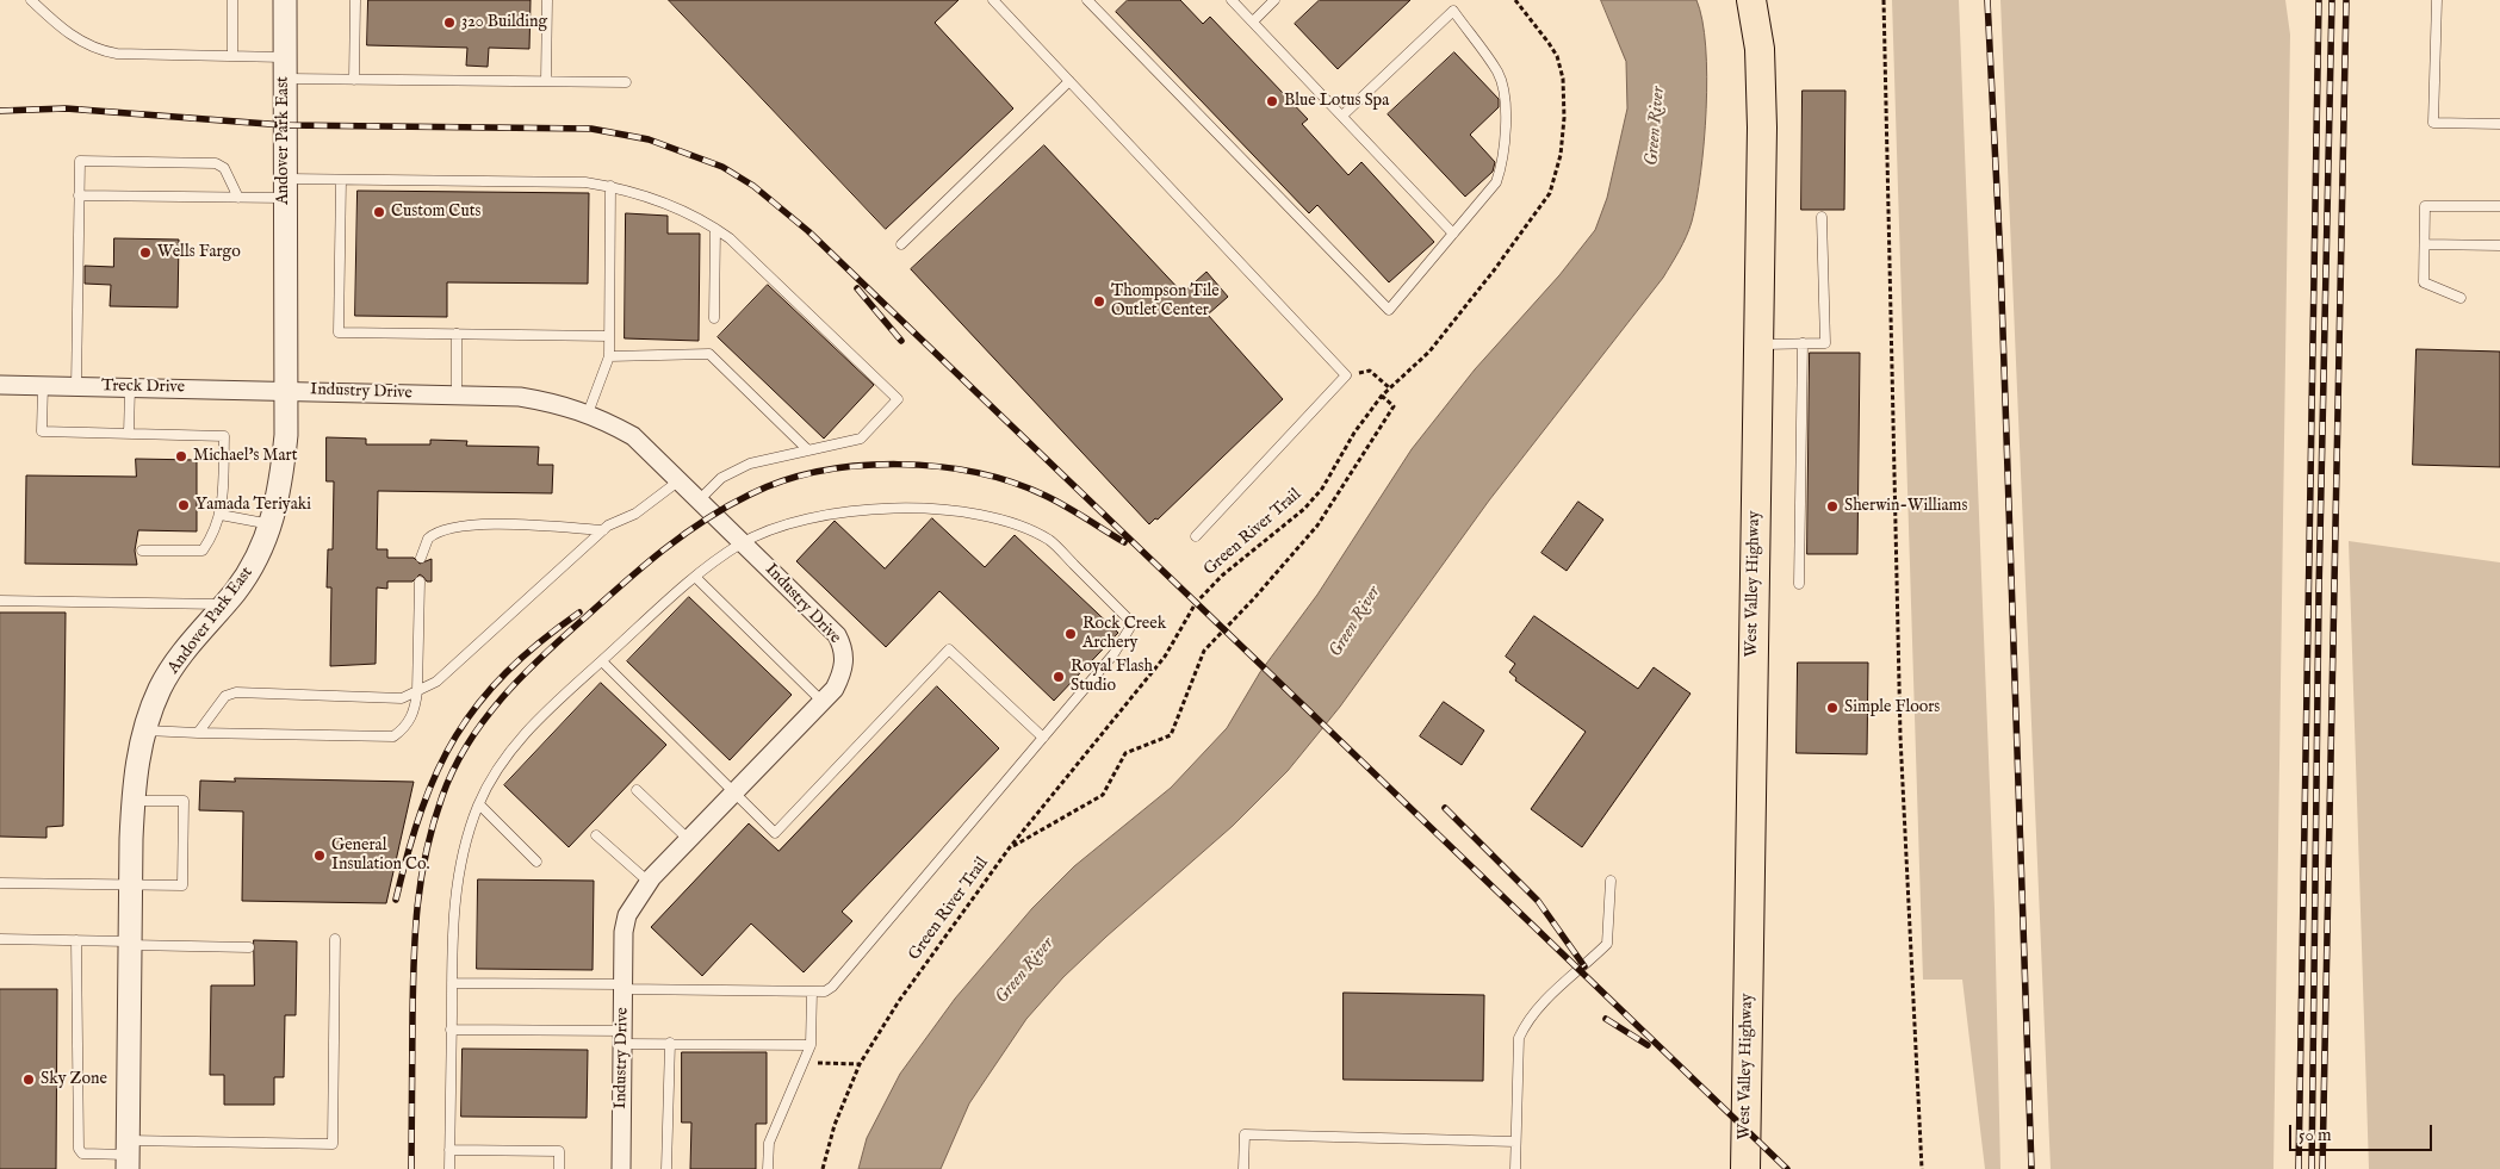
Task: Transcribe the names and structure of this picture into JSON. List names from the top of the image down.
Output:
{
  "streets": {
    "main road": ["West Valley Highway"],
    "street": ["Andover Park East", "Treck Drive", "Industry Drive"],
    "path": ["Green River Trail"]
  },
  "crossings": [
    ["Andover Park East", "Treck Drive"],
    ["Andover Park East", "Industry Drive"],
    ["Treck Drive", "Industry Drive"]
  ],
  "water": ["Green River"],
  "places": [
    "320 Building",
    "Blue Lotus Spa",
    "Custom Cuts",
    "Wells Fargo",
    "Thompson Tile Outlet Center",
    "Michael's Mart",
    "Yamada Teriyaki",
    "Sherwin-Williams",
    "Rock Creek Archery",
    "Royal Flash Studio",
    "Simple Floors",
    "General Insulation Co.",
    "Sky Zone"
  ],
  "scale_bar": "50 m"
}
